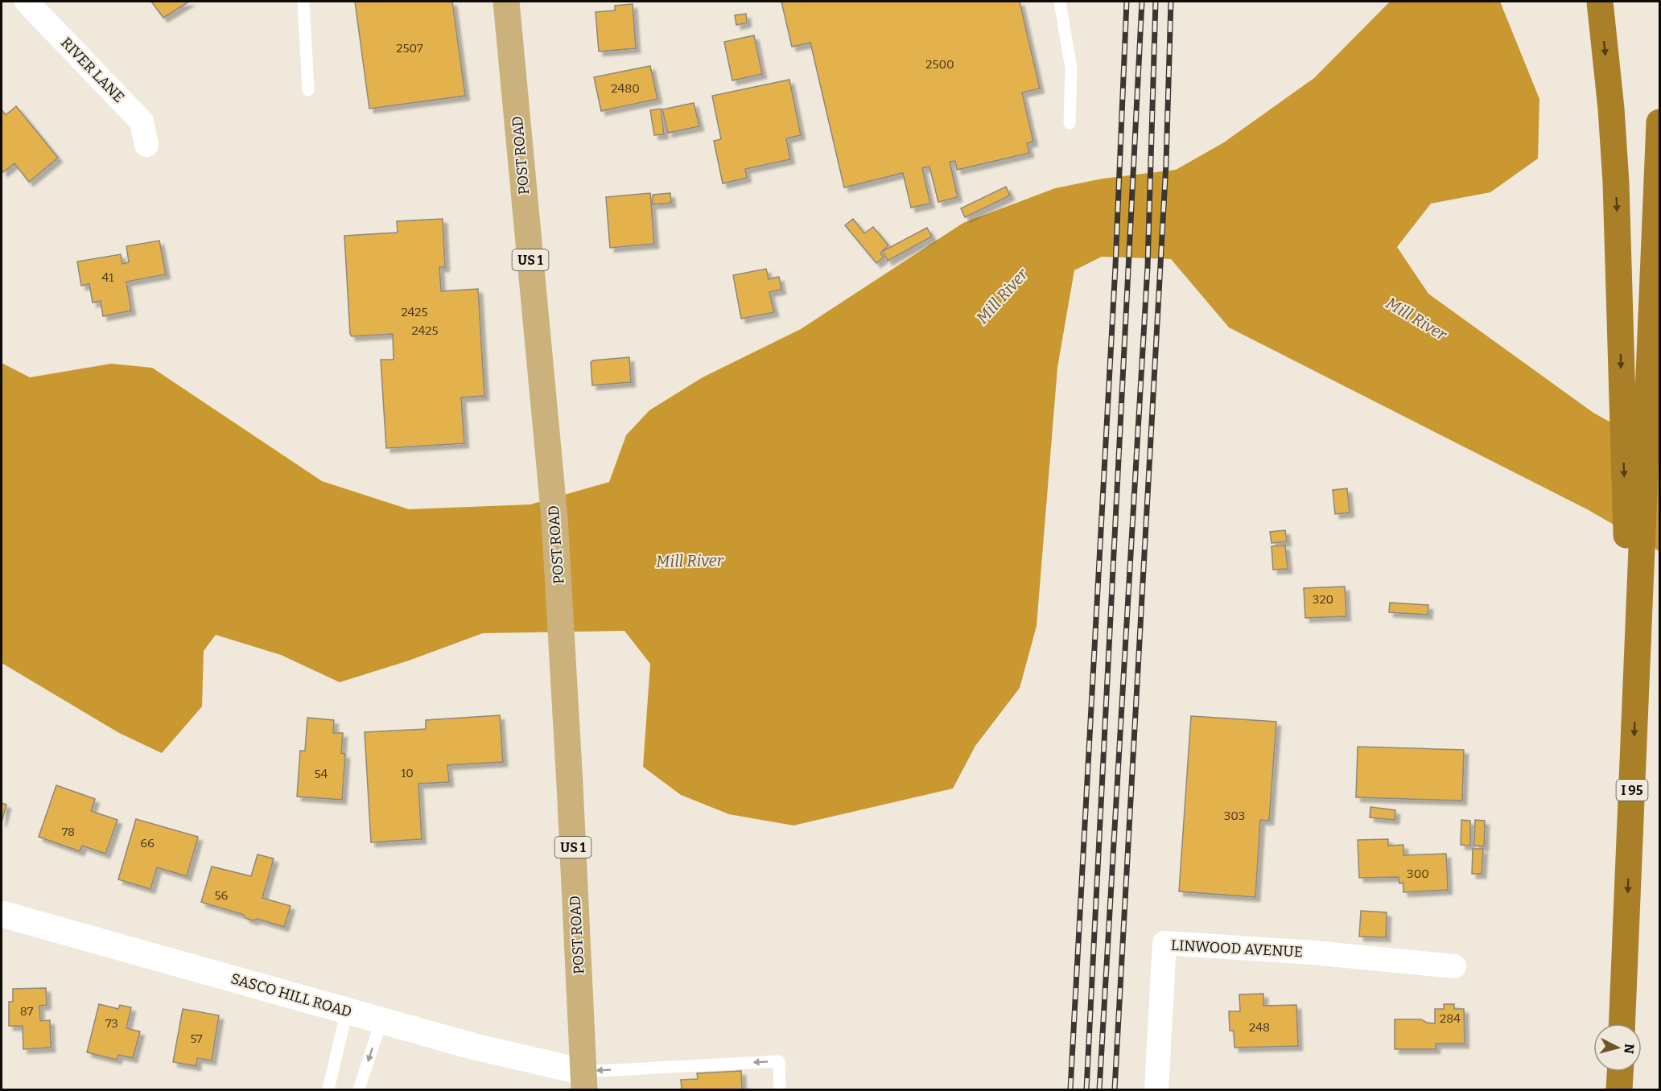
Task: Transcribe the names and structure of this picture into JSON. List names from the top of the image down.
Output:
{
  "streets": {
    "highway": ["I 95"],
    "main road": ["POST ROAD", "US 1"],
    "street": ["RIVER LANE", "LINWOOD AVENUE", "SASCO HILL ROAD"]
  },
  "crossings": [
    ["POST ROAD", "SASCO HILL ROAD"]
  ],
  "water": ["Mill River"],
  "house_numbers": [
    "2507",
    "2500",
    "2480",
    "41",
    "2425",
    "2425",
    "320",
    "10",
    "54",
    "303",
    "78",
    "66",
    "300",
    "56",
    "87",
    "284",
    "73",
    "248",
    "57"
  ],
  "north": "right"
}
